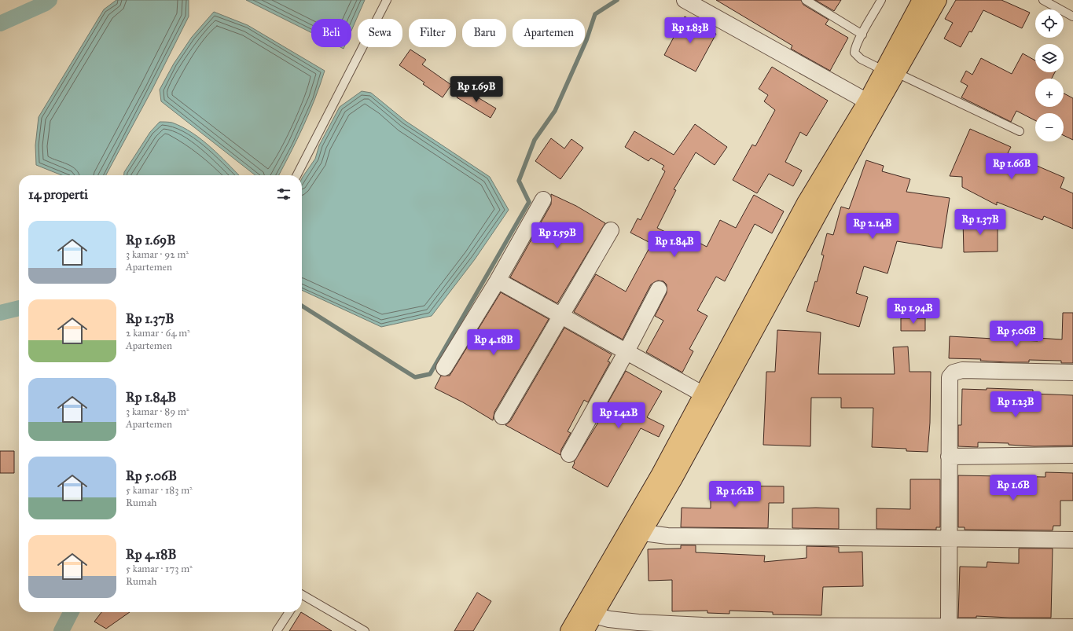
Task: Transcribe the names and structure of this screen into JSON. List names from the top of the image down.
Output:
{
  "page": {
    "map_buttons": ["+", "−"],
    "price": [
      "Rp 1.83B",
      "Rp 1.69B",
      "Rp 1.66B",
      "Rp 1.37B",
      "Rp 2.14B",
      "Rp 1.59B",
      "Rp 1.84B",
      "Rp 1.94B",
      "Rp 5.06B",
      "Rp 4.18B",
      "Rp 1.23B",
      "Rp 1.42B",
      "Rp 1.6B",
      "Rp 1.62B"
    ],
    "chip": [
      "Beli",
      "Sewa",
      "Filter",
      "Baru",
      "Apartemen"
    ],
    "heading": "14 properti",
    "list": [
      {
        "name": "Rp 1.69B",
        "note": "3 kamar · 92 m² · Apartemen"
      },
      {
        "name": "Rp 1.37B",
        "note": "2 kamar · 64 m² · Apartemen"
      },
      {
        "name": "Rp 1.84B",
        "note": "3 kamar · 89 m² · Apartemen"
      },
      {
        "name": "Rp 5.06B",
        "note": "5 kamar · 183 m² · Rumah"
      },
      {
        "name": "Rp 4.18B",
        "note": "5 kamar · 173 m² · Rumah"
      }
    ]
  }
}
